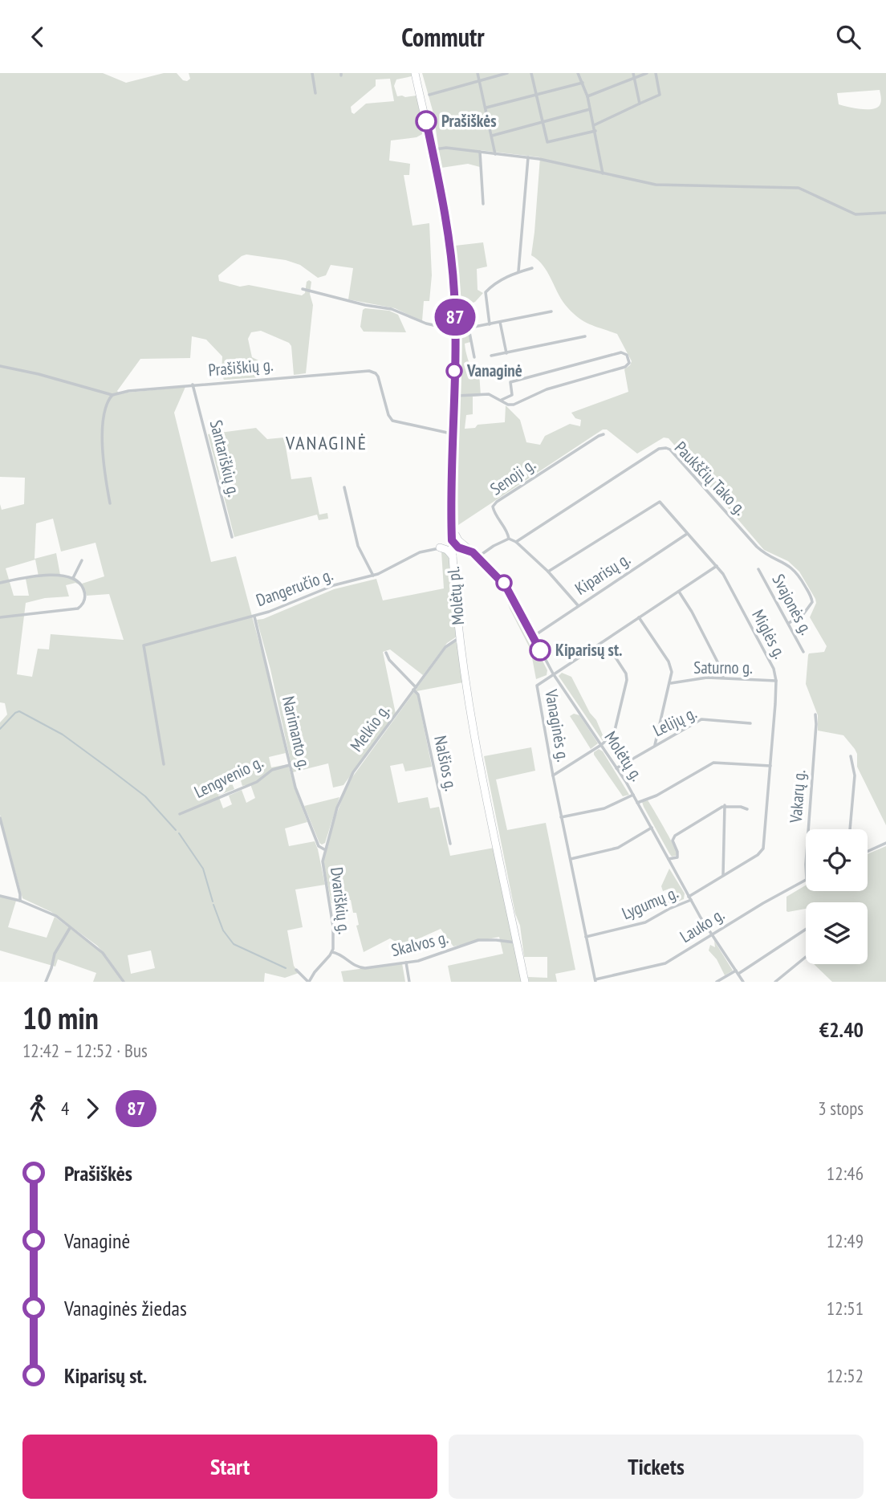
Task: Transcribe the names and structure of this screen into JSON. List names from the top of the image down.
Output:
{
  "streets": {
    "highway": ["Molėtų pl."],
    "street": [
      "Prašiškių g.",
      "Santariškių g.",
      "Senoji g.",
      "Paukščių Tako g.",
      "Kiparisų g.",
      "Dangeručio g.",
      "Svajonės g.",
      "Miglės g.",
      "Saturno g.",
      "Lelijų g.",
      "Vanaginės g.",
      "Melkio g.",
      "Narimanto g.",
      "Molėtų g.",
      "Nalšios g.",
      "Lengvenio g.",
      "Vakarų g.",
      "Dvariškių g.",
      "Lygumų g.",
      "Lauko g.",
      "Skalvos g."
    ]
  },
  "crossings": [
    ["Prašiškių g.", "Santariškių g."],
    ["Prašiškių g.", "Molėtų pl."],
    ["Paukščių Tako g.", "Svajonės g."],
    ["Kiparisų g.", "Miglės g."],
    ["Kiparisų g.", "Molėtų g."],
    ["Dangeručio g.", "Narimanto g."],
    ["Molėtų pl.", "Melkio g."],
    ["Molėtų pl.", "Skalvos g."],
    ["Miglės g.", "Saturno g."],
    ["Miglės g.", "Vanaginės g."],
    ["Miglės g.", "Molėtų g."],
    ["Miglės g.", "Lygumų g."],
    ["Lelijų g.", "Molėtų g."],
    ["Vanaginės g.", "Molėtų g."],
    ["Vanaginės g.", "Lygumų g."],
    ["Vanaginės g.", "Lauko g."],
    ["Melkio g.", "Narimanto g."],
    ["Melkio g.", "Nalšios g."],
    ["Melkio g.", "Dvariškių g."],
    ["Narimanto g.", "Lengvenio g."],
    ["Narimanto g.", "Dvariškių g."],
    ["Molėtų g.", "Lygumų g."],
    ["Molėtų g.", "Lauko g."],
    ["Dvariškių g.", "Skalvos g."]
  ],
  "districts": ["VANAGINĖ"],
  "places": ["Prašiškės", "Vanaginė", "Kiparisų st."],
  "lines": ["bus line 87"],
  "page": {
    "header": "Commutr",
    "on_map": "87",
    "heading": ["10 min", "12:42 – 12:52 · Bus", "€2.40"],
    "legs": ["4", "87", "3 stops"],
    "list": [
      {
        "name": "Prašiškės",
        "value": "12:46"
      },
      {
        "name": "Vanaginė",
        "value": "12:49"
      },
      {
        "name": "Vanaginės žiedas",
        "value": "12:51"
      },
      {
        "name": "Kiparisų st.",
        "value": "12:52"
      }
    ],
    "buttons": ["Start", "Tickets"]
  }
}
